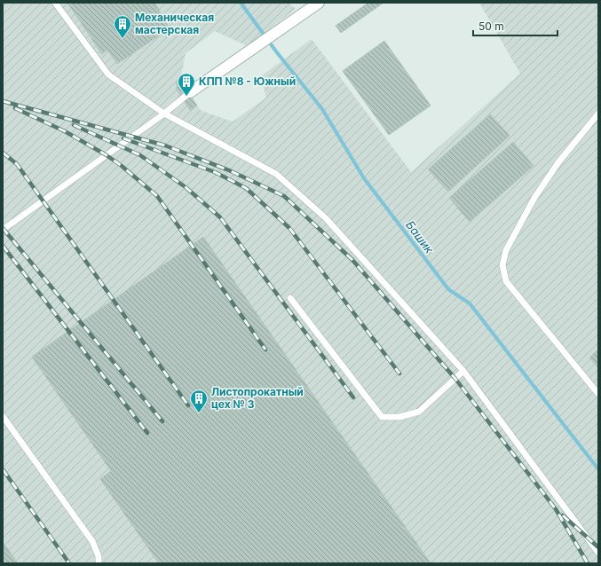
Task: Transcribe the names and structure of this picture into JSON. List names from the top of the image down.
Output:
{
  "water": ["Башик"],
  "places": {
    "building": ["Механическая мастерская", "КПП №8 - Южный", "Листопрокатный цех № 3"]
  },
  "scale_bar": "50 m"
}
